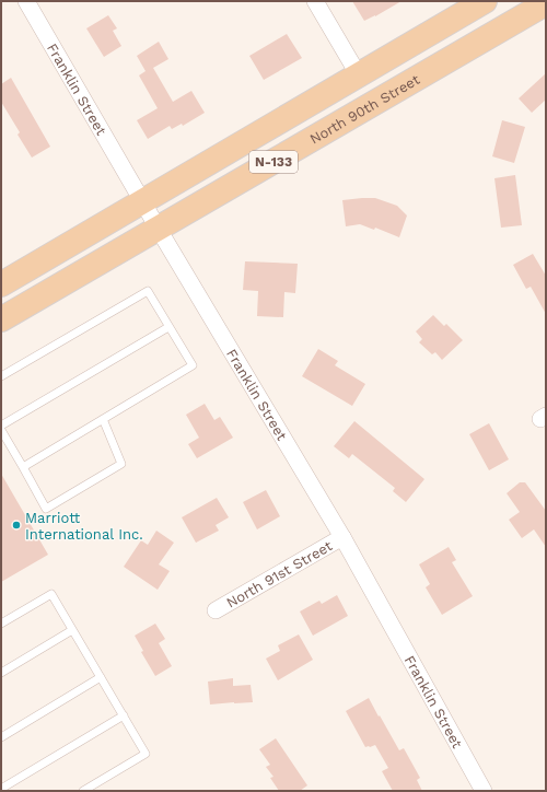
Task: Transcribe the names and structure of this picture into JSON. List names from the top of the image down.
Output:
{
  "streets": {
    "main road": ["North 90th Street", "N-133"],
    "street": ["Franklin Street", "North 91st Street"]
  },
  "crossings": [
    ["Franklin Street", "North 90th Street"],
    ["Franklin Street", "N-133"],
    ["Franklin Street", "North 91st Street"]
  ],
  "places": ["Marriott International Inc."]
}
